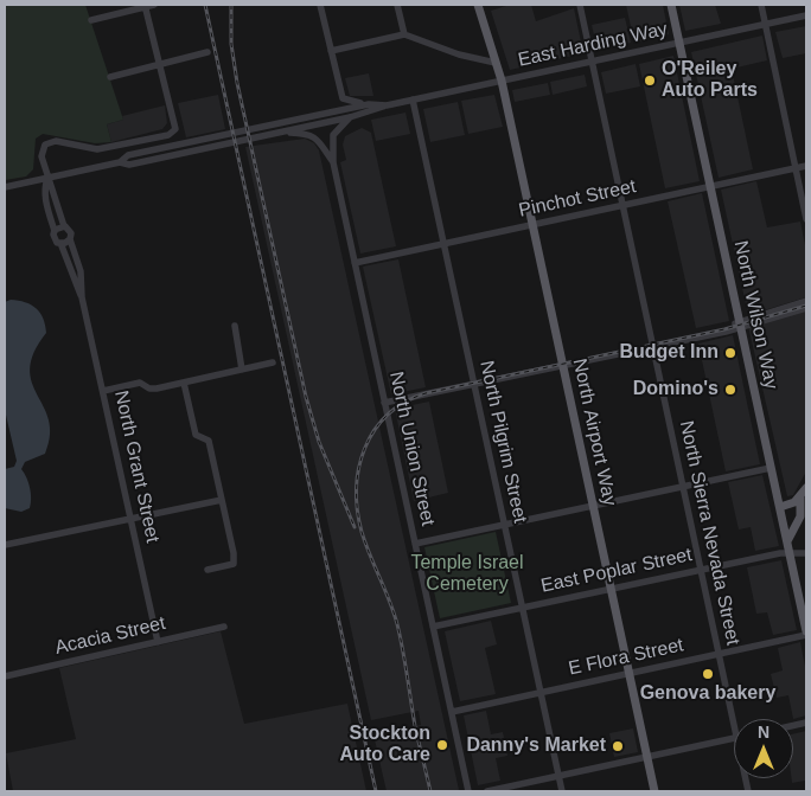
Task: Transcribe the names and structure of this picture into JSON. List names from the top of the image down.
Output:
{
  "streets": {
    "main road": ["North Wilson Way", "North Airport Way"],
    "street": [
      "East Harding Way",
      "Pinchot Street",
      "North Pilgrim Street",
      "North Union Street",
      "North Grant Street",
      "North Sierra Nevada Street",
      "East Poplar Street",
      "Acacia Street",
      "E Flora Street"
    ]
  },
  "crossings": [
    ["East Harding Way", "North Wilson Way"],
    ["East Harding Way", "North Airport Way"],
    ["East Harding Way", "North Pilgrim Street"],
    ["East Harding Way", "North Union Street"],
    ["East Harding Way", "North Grant Street"],
    ["East Harding Way", "North Sierra Nevada Street"],
    ["Pinchot Street", "North Wilson Way"],
    ["Pinchot Street", "North Airport Way"],
    ["Pinchot Street", "North Pilgrim Street"],
    ["Pinchot Street", "North Union Street"],
    ["Pinchot Street", "North Sierra Nevada Street"],
    ["North Wilson Way", "East Poplar Street"],
    ["North Wilson Way", "E Flora Street"],
    ["North Airport Way", "East Poplar Street"],
    ["North Airport Way", "E Flora Street"],
    ["North Pilgrim Street", "East Poplar Street"],
    ["North Pilgrim Street", "E Flora Street"],
    ["North Union Street", "East Poplar Street"],
    ["North Union Street", "E Flora Street"],
    ["North Grant Street", "Acacia Street"],
    ["North Sierra Nevada Street", "East Poplar Street"],
    ["North Sierra Nevada Street", "E Flora Street"]
  ],
  "parks": ["Temple Israel Cemetery"],
  "places": [
    "O'Reiley Auto Parts",
    "Budget Inn",
    "Domino's",
    "Genova bakery",
    "Stockton Auto Care",
    "Danny's Market"
  ],
  "north": "top"
}
